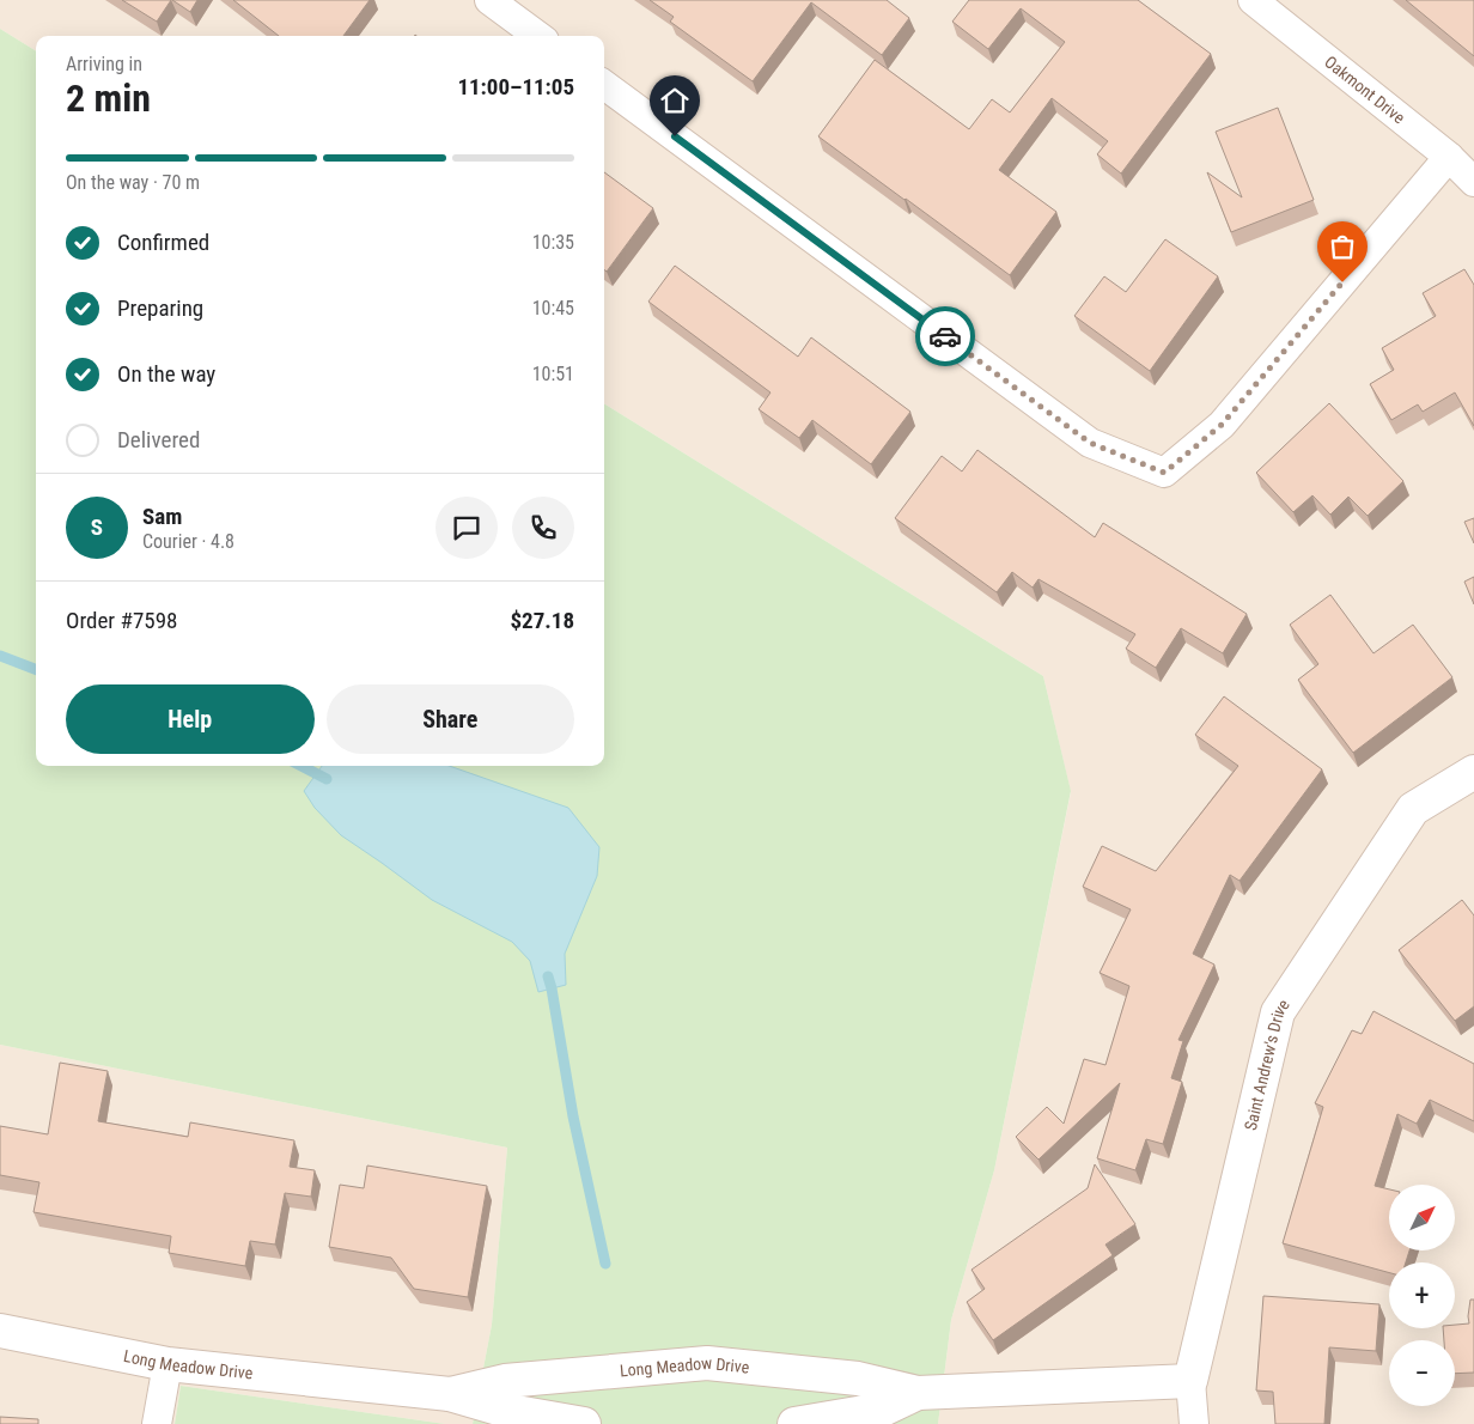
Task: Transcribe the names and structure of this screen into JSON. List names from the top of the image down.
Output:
{
  "streets": {
    "street": ["Oakmont Drive", "Saint Andrew's Drive", "Long Meadow Drive"]
  },
  "crossings": [
    ["Saint Andrew's Drive", "Long Meadow Drive"]
  ],
  "north": "top right",
  "page": {
    "heading": ["2 min", "Arriving in", "11:00–11:05"],
    "panel": [
      "Sam",
      "Courier · 4.8",
      "Order #7598",
      "$27.18"
    ],
    "bar": "On the way · 70 m",
    "list": [
      ["Confirmed", "10:35"],
      ["Preparing", "10:45"],
      ["On the way", "10:51"],
      "Delivered"
    ],
    "round": "S",
    "buttons": ["Help", "Share"],
    "map_buttons": ["+", "−"]
  }
}
